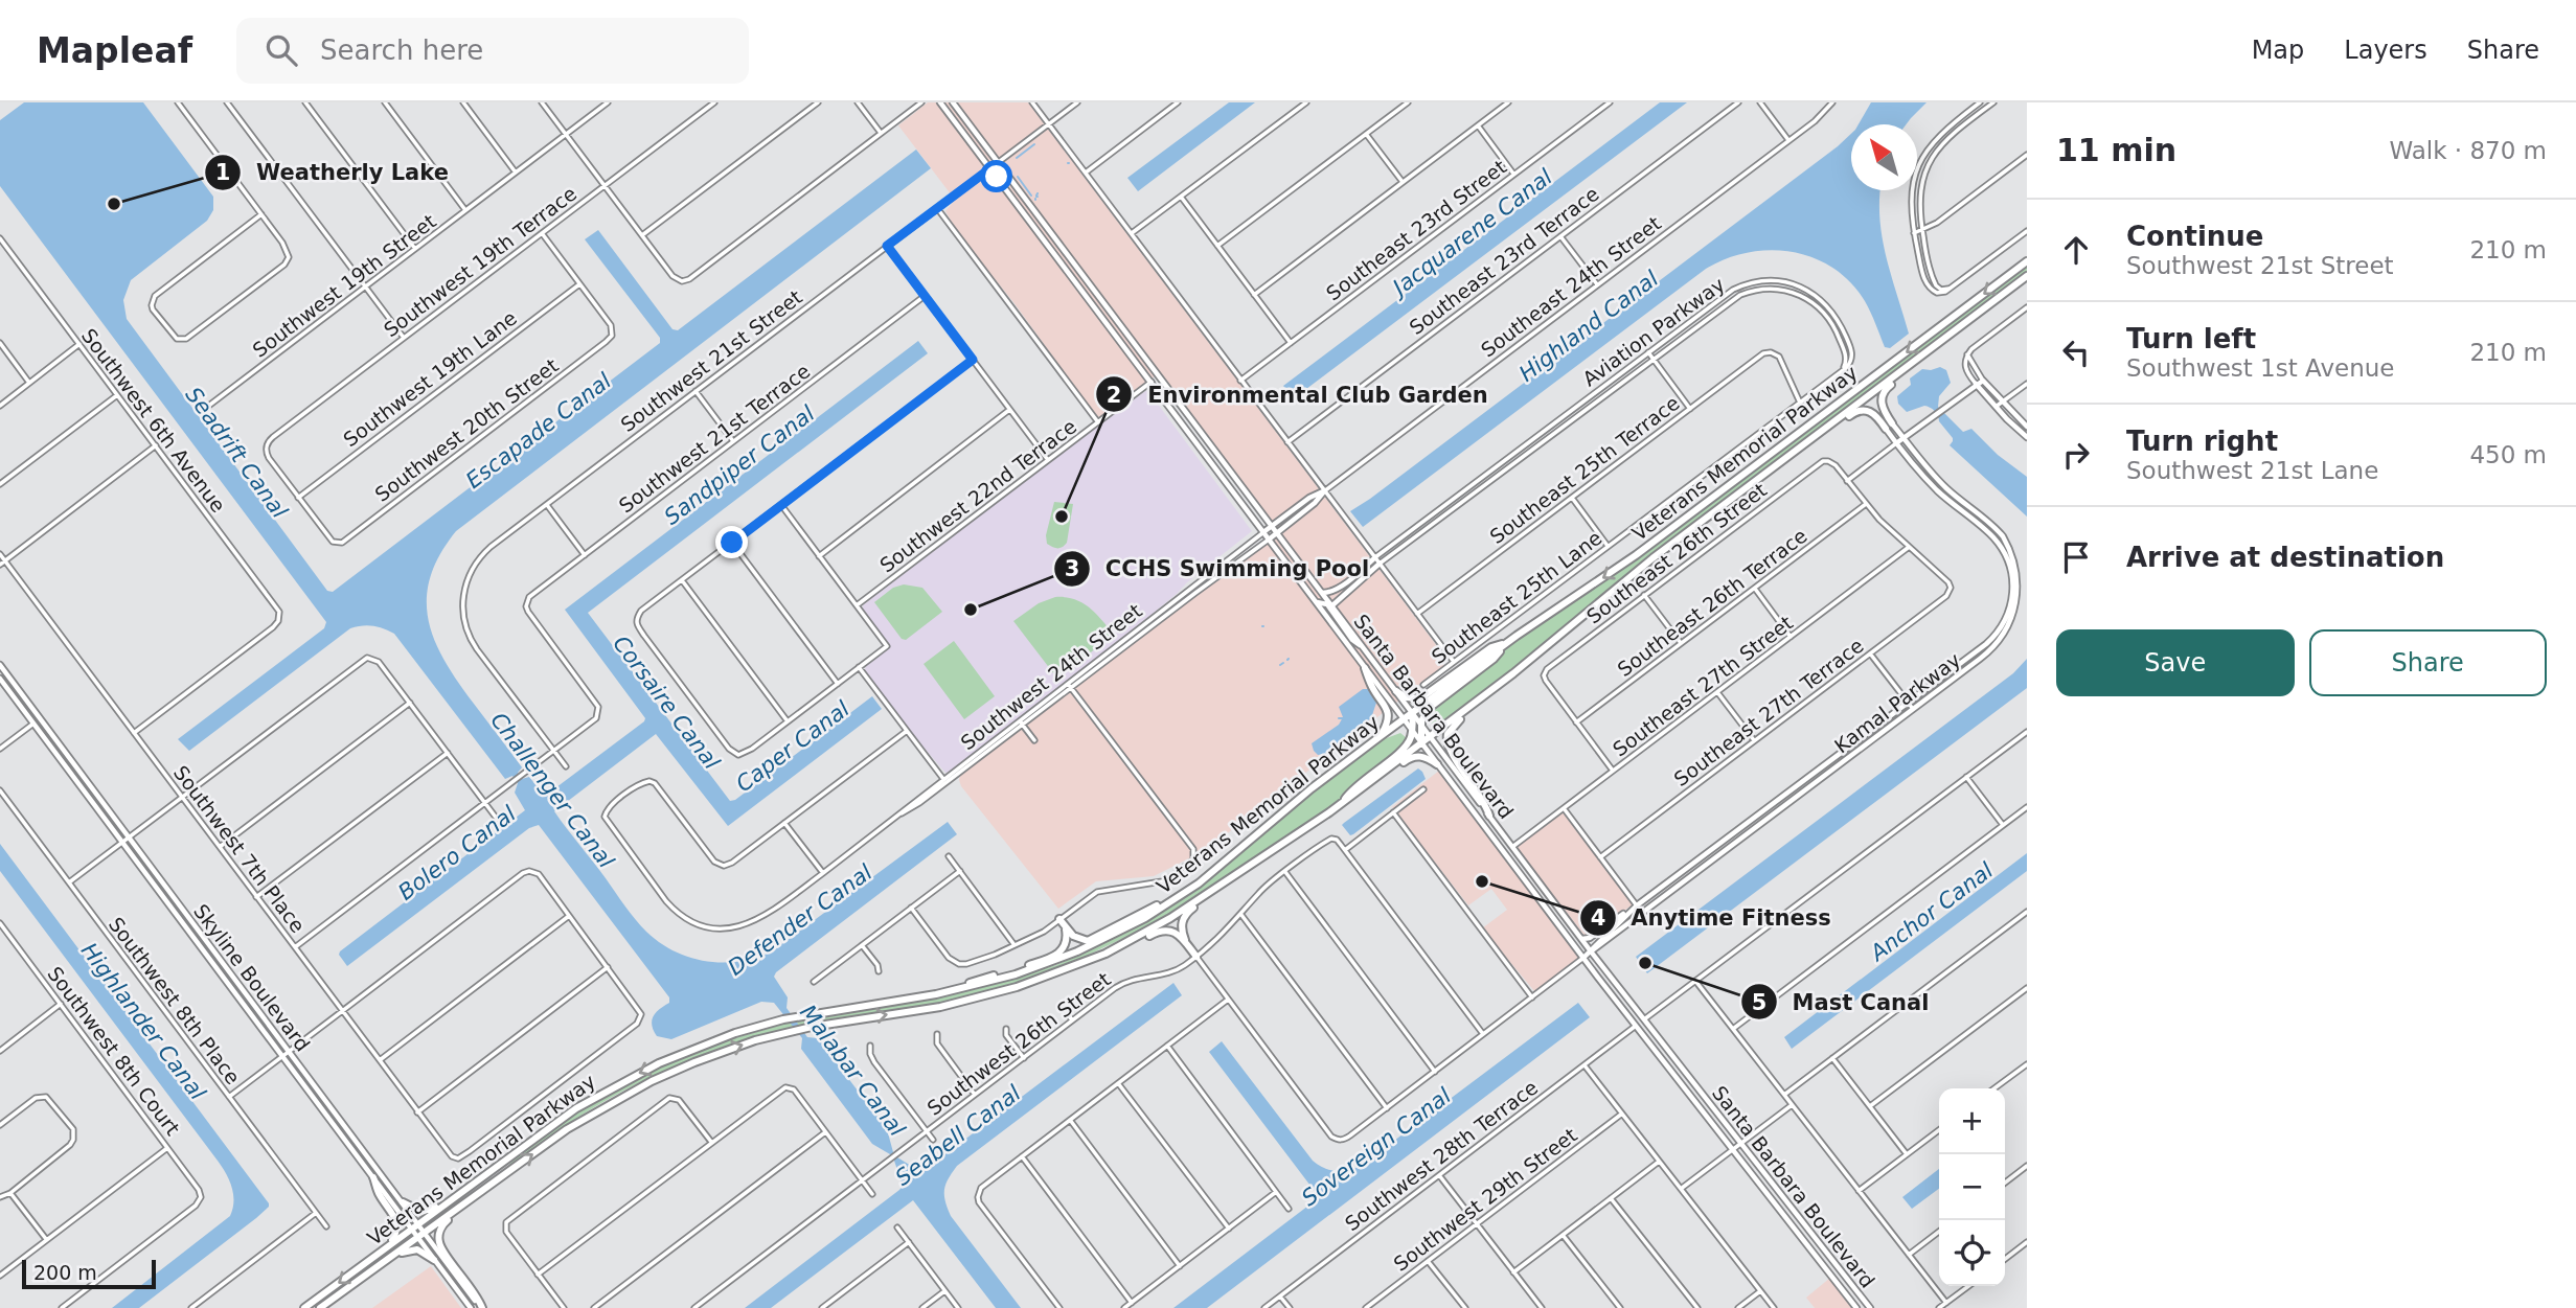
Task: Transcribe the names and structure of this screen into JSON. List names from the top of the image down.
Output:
{
  "streets": {
    "highway": ["Veterans Memorial Parkway"],
    "street": [
      "Southeast 23rd Street",
      "Southeast 23rd Terrace",
      "Southwest 19th Terrace",
      "Southwest 19th Street",
      "Southeast 24th Street",
      "Aviation Parkway",
      "Southwest 21st Street",
      "Southwest 19th Lane",
      "Southwest 6th Avenue",
      "Southwest 20th Street",
      "Southwest 21st Terrace",
      "Southeast 25th Terrace",
      "Southwest 22nd Terrace",
      "Southeast 26th Street",
      "Southeast 25th Lane",
      "Southeast 26th Terrace",
      "Southwest 24th Street",
      "Southeast 27th Street",
      "Kamal Parkway",
      "Southeast 27th Terrace",
      "Santa Barbara Boulevard",
      "Southwest 7th Place",
      "Skyline Boulevard",
      "Southwest 8th Place",
      "Southwest 26th Street",
      "Southwest 8th Court",
      "Southwest 28th Terrace",
      "Southwest 29th Street"
    ]
  },
  "crossings": [
    ["Southwest 19th Terrace", "Southwest 19th Lane"],
    ["Southwest 19th Terrace", "Southwest 20th Street"],
    ["Southeast 24th Street", "Southwest 24th Street"],
    ["Southeast 24th Street", "Santa Barbara Boulevard"],
    ["Aviation Parkway", "Southeast 25th Lane"],
    ["Aviation Parkway", "Santa Barbara Boulevard"],
    ["Southwest 21st Street", "Southwest 21st Terrace"],
    ["Southwest 21st Street", "Santa Barbara Boulevard"],
    ["Southwest 19th Lane", "Southwest 20th Street"],
    ["Southwest 6th Avenue", "Southwest 7th Place"],
    ["Veterans Memorial Parkway", "Santa Barbara Boulevard"],
    ["Veterans Memorial Parkway", "Skyline Boulevard"],
    ["Southeast 25th Terrace", "Southeast 25th Lane"],
    ["Southwest 22nd Terrace", "Santa Barbara Boulevard"],
    ["Southeast 26th Street", "Southeast 26th Terrace"],
    ["Southwest 24th Street", "Santa Barbara Boulevard"],
    ["Southeast 27th Street", "Southeast 27th Terrace"],
    ["Southeast 27th Street", "Santa Barbara Boulevard"],
    ["Kamal Parkway", "Santa Barbara Boulevard"],
    ["Santa Barbara Boulevard", "Southwest 28th Terrace"]
  ],
  "water": [
    "Jacquarene Canal",
    "Highland Canal",
    "Escapade Canal",
    "Seadrift Canal",
    "Sandpiper Canal",
    "Corsaire Canal",
    "Caper Canal",
    "Challenger Canal",
    "Bolero Canal",
    "Anchor Canal",
    "Defender Canal",
    "Highlander Canal",
    "Malabar Canal",
    "Seabell Canal",
    "Sovereign Canal"
  ],
  "places": [
    "Weatherly Lake",
    "Environmental Club Garden",
    "CCHS Swimming Pool",
    "Anytime Fitness",
    "Mast Canal"
  ],
  "scale_bar": "200 m",
  "north": "top left",
  "page": {
    "header": "Mapleaf",
    "search": "Search here",
    "nav": ["Map", "Layers", "Share"],
    "heading": ["11 min", "Walk · 870 m"],
    "list": [
      ["Continue", "Southwest 21st Street", "210 m"],
      ["Turn left", "Southwest 1st Avenue", "210 m"],
      ["Turn right", "Southwest 21st Lane", "450 m"],
      "Arrive at destination"
    ],
    "buttons": ["Save", "Share"],
    "map_buttons": ["+", "−"],
    "scale": "200 m"
  }
}
